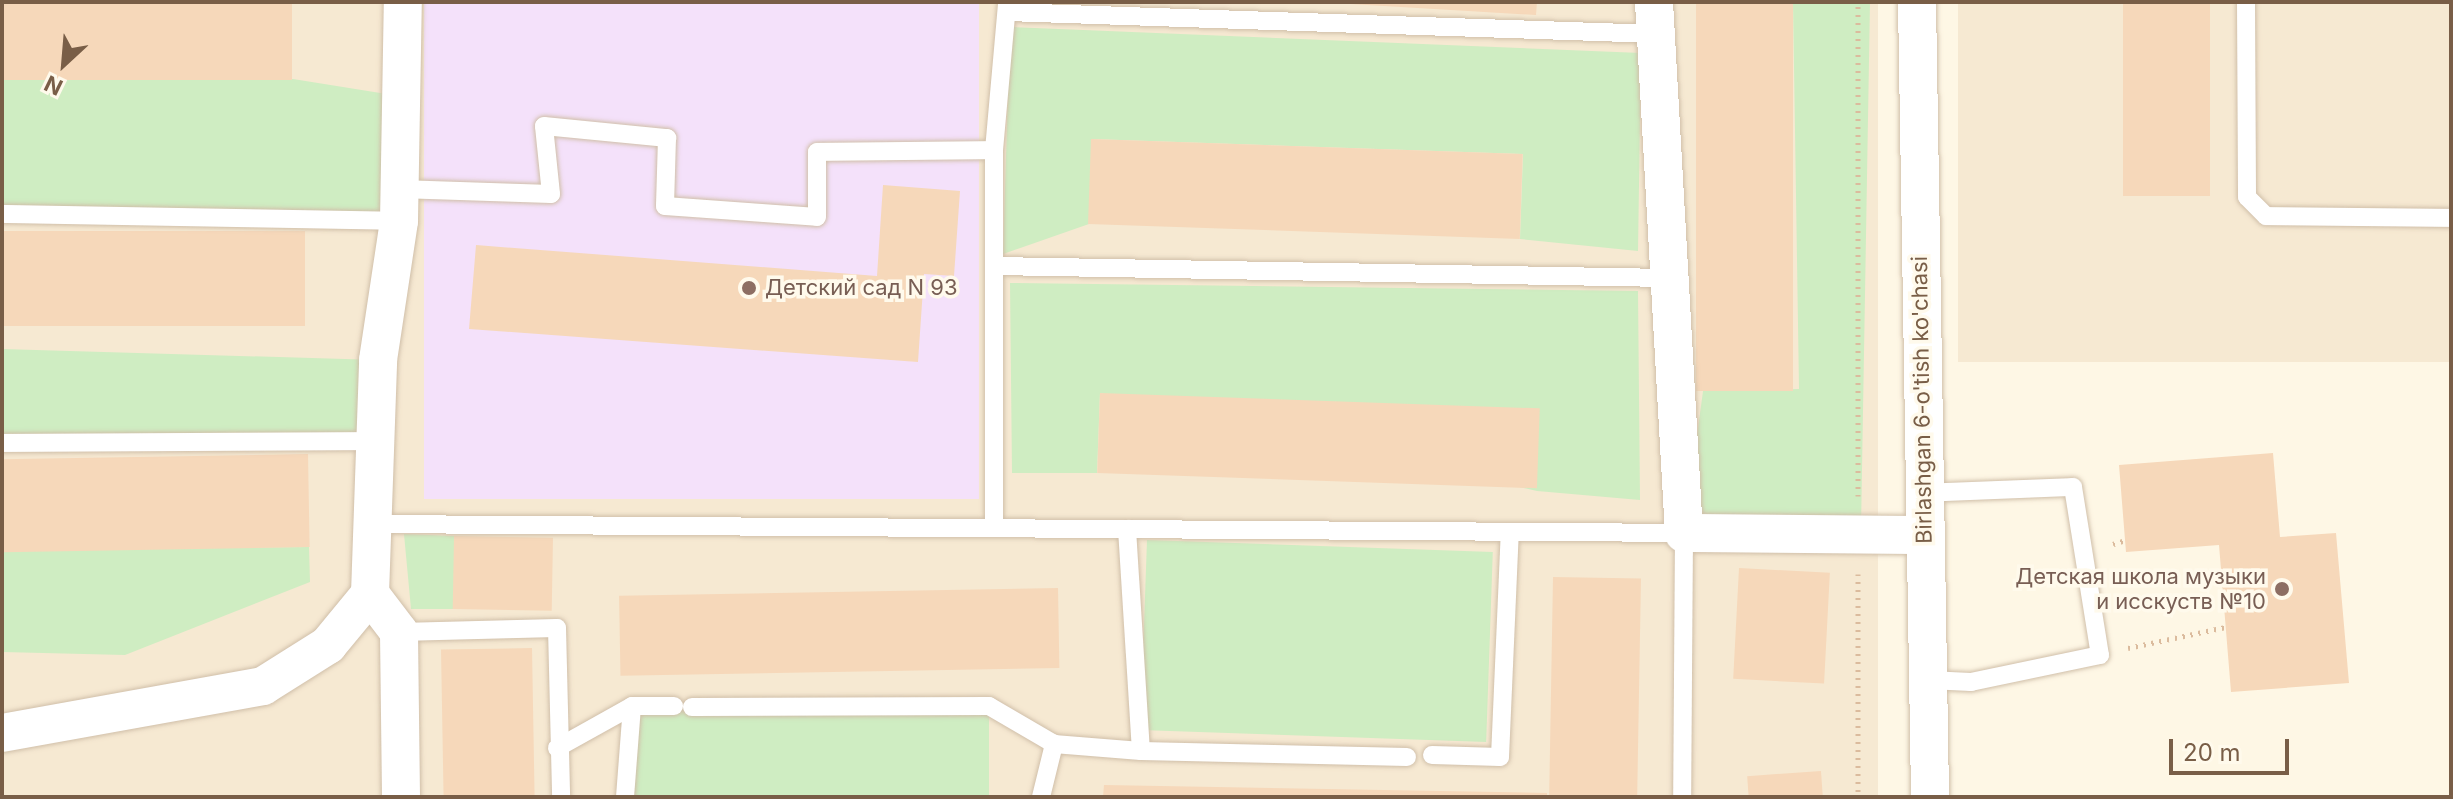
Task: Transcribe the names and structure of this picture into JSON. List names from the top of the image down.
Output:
{
  "streets": {
    "street": ["Birlashgan 6-o'tish ko'chasi"]
  },
  "places": ["Детский сад N 93", "Детская школа музыки и исскуств №10"],
  "scale_bar": "20 m",
  "north": "bottom left"
}
